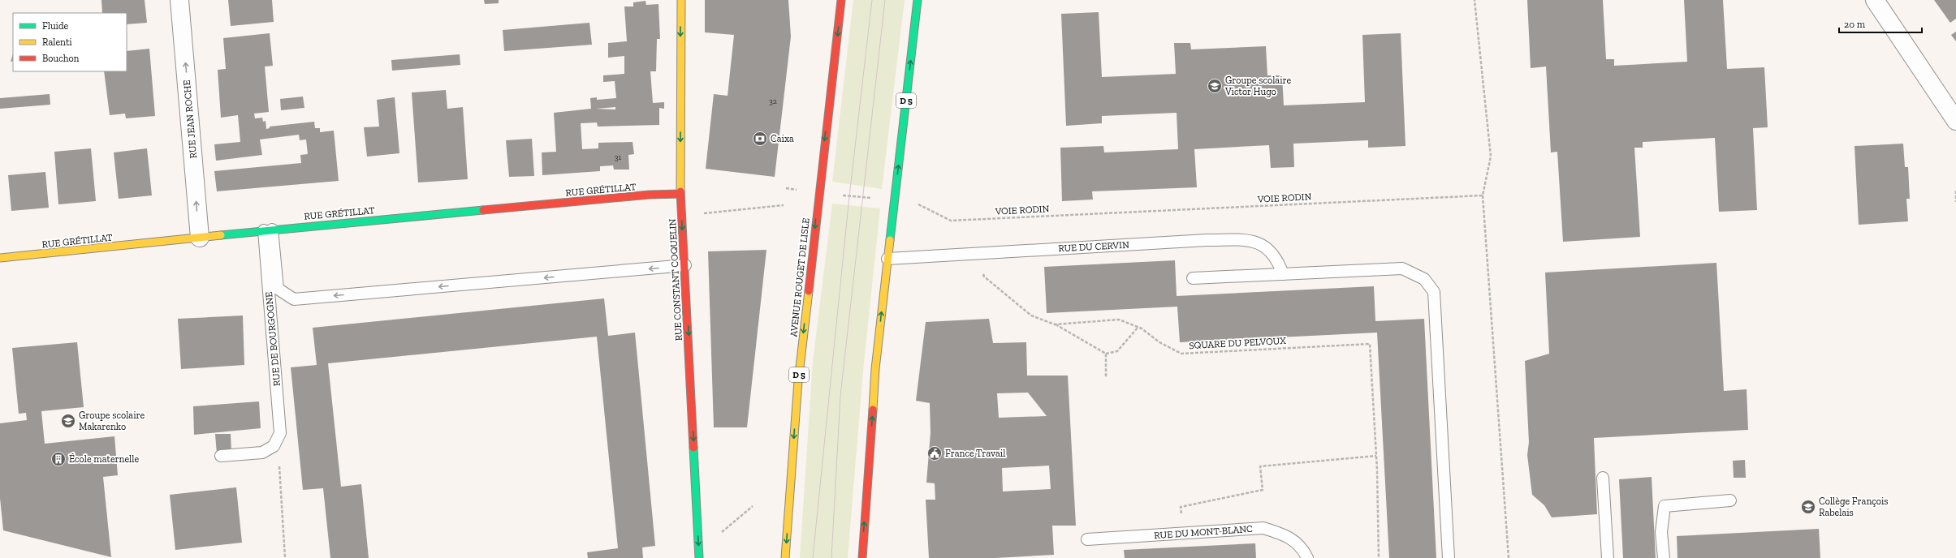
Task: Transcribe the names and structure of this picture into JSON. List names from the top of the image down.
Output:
{
  "streets": {
    "street": [
      "D 5",
      "RUE JEAN ROCHE",
      "RUE GRÉTILLAT",
      "AVENUE ROUGET DE LISLE",
      "RUE CONSTANT COQUELIN"
    ],
    "lane": ["RUE DU CERVIN", "RUE DE BOURGOGNE", "RUE DU MONT-BLANC"],
    "path": ["VOIE RODIN", "SQUARE DU PELVOUX"]
  },
  "crossings": [
    ["D 5", "VOIE RODIN"],
    ["D 5", "RUE DU CERVIN"],
    ["RUE JEAN ROCHE", "RUE GRÉTILLAT"],
    ["RUE GRÉTILLAT", "RUE CONSTANT COQUELIN"],
    ["RUE GRÉTILLAT", "RUE DE BOURGOGNE"],
    ["RUE DU CERVIN", "SQUARE DU PELVOUX"]
  ],
  "one_way": ["RUE JEAN ROCHE", "AVENUE ROUGET DE LISLE", "RUE CONSTANT COQUELIN"],
  "places": {
    "school or university": ["Groupe scolaire Victor Hugo", "Groupe scolaire Makarenko", "Collège François Rabelais"],
    "bank": ["Caixa"],
    "public building": ["France Travail"],
    "building": ["École maternelle"]
  },
  "house_numbers": ["32", "31"],
  "legend": ["Fluide", "Ralenti", "Bouchon"],
  "scale_bar": "20 m"
}
